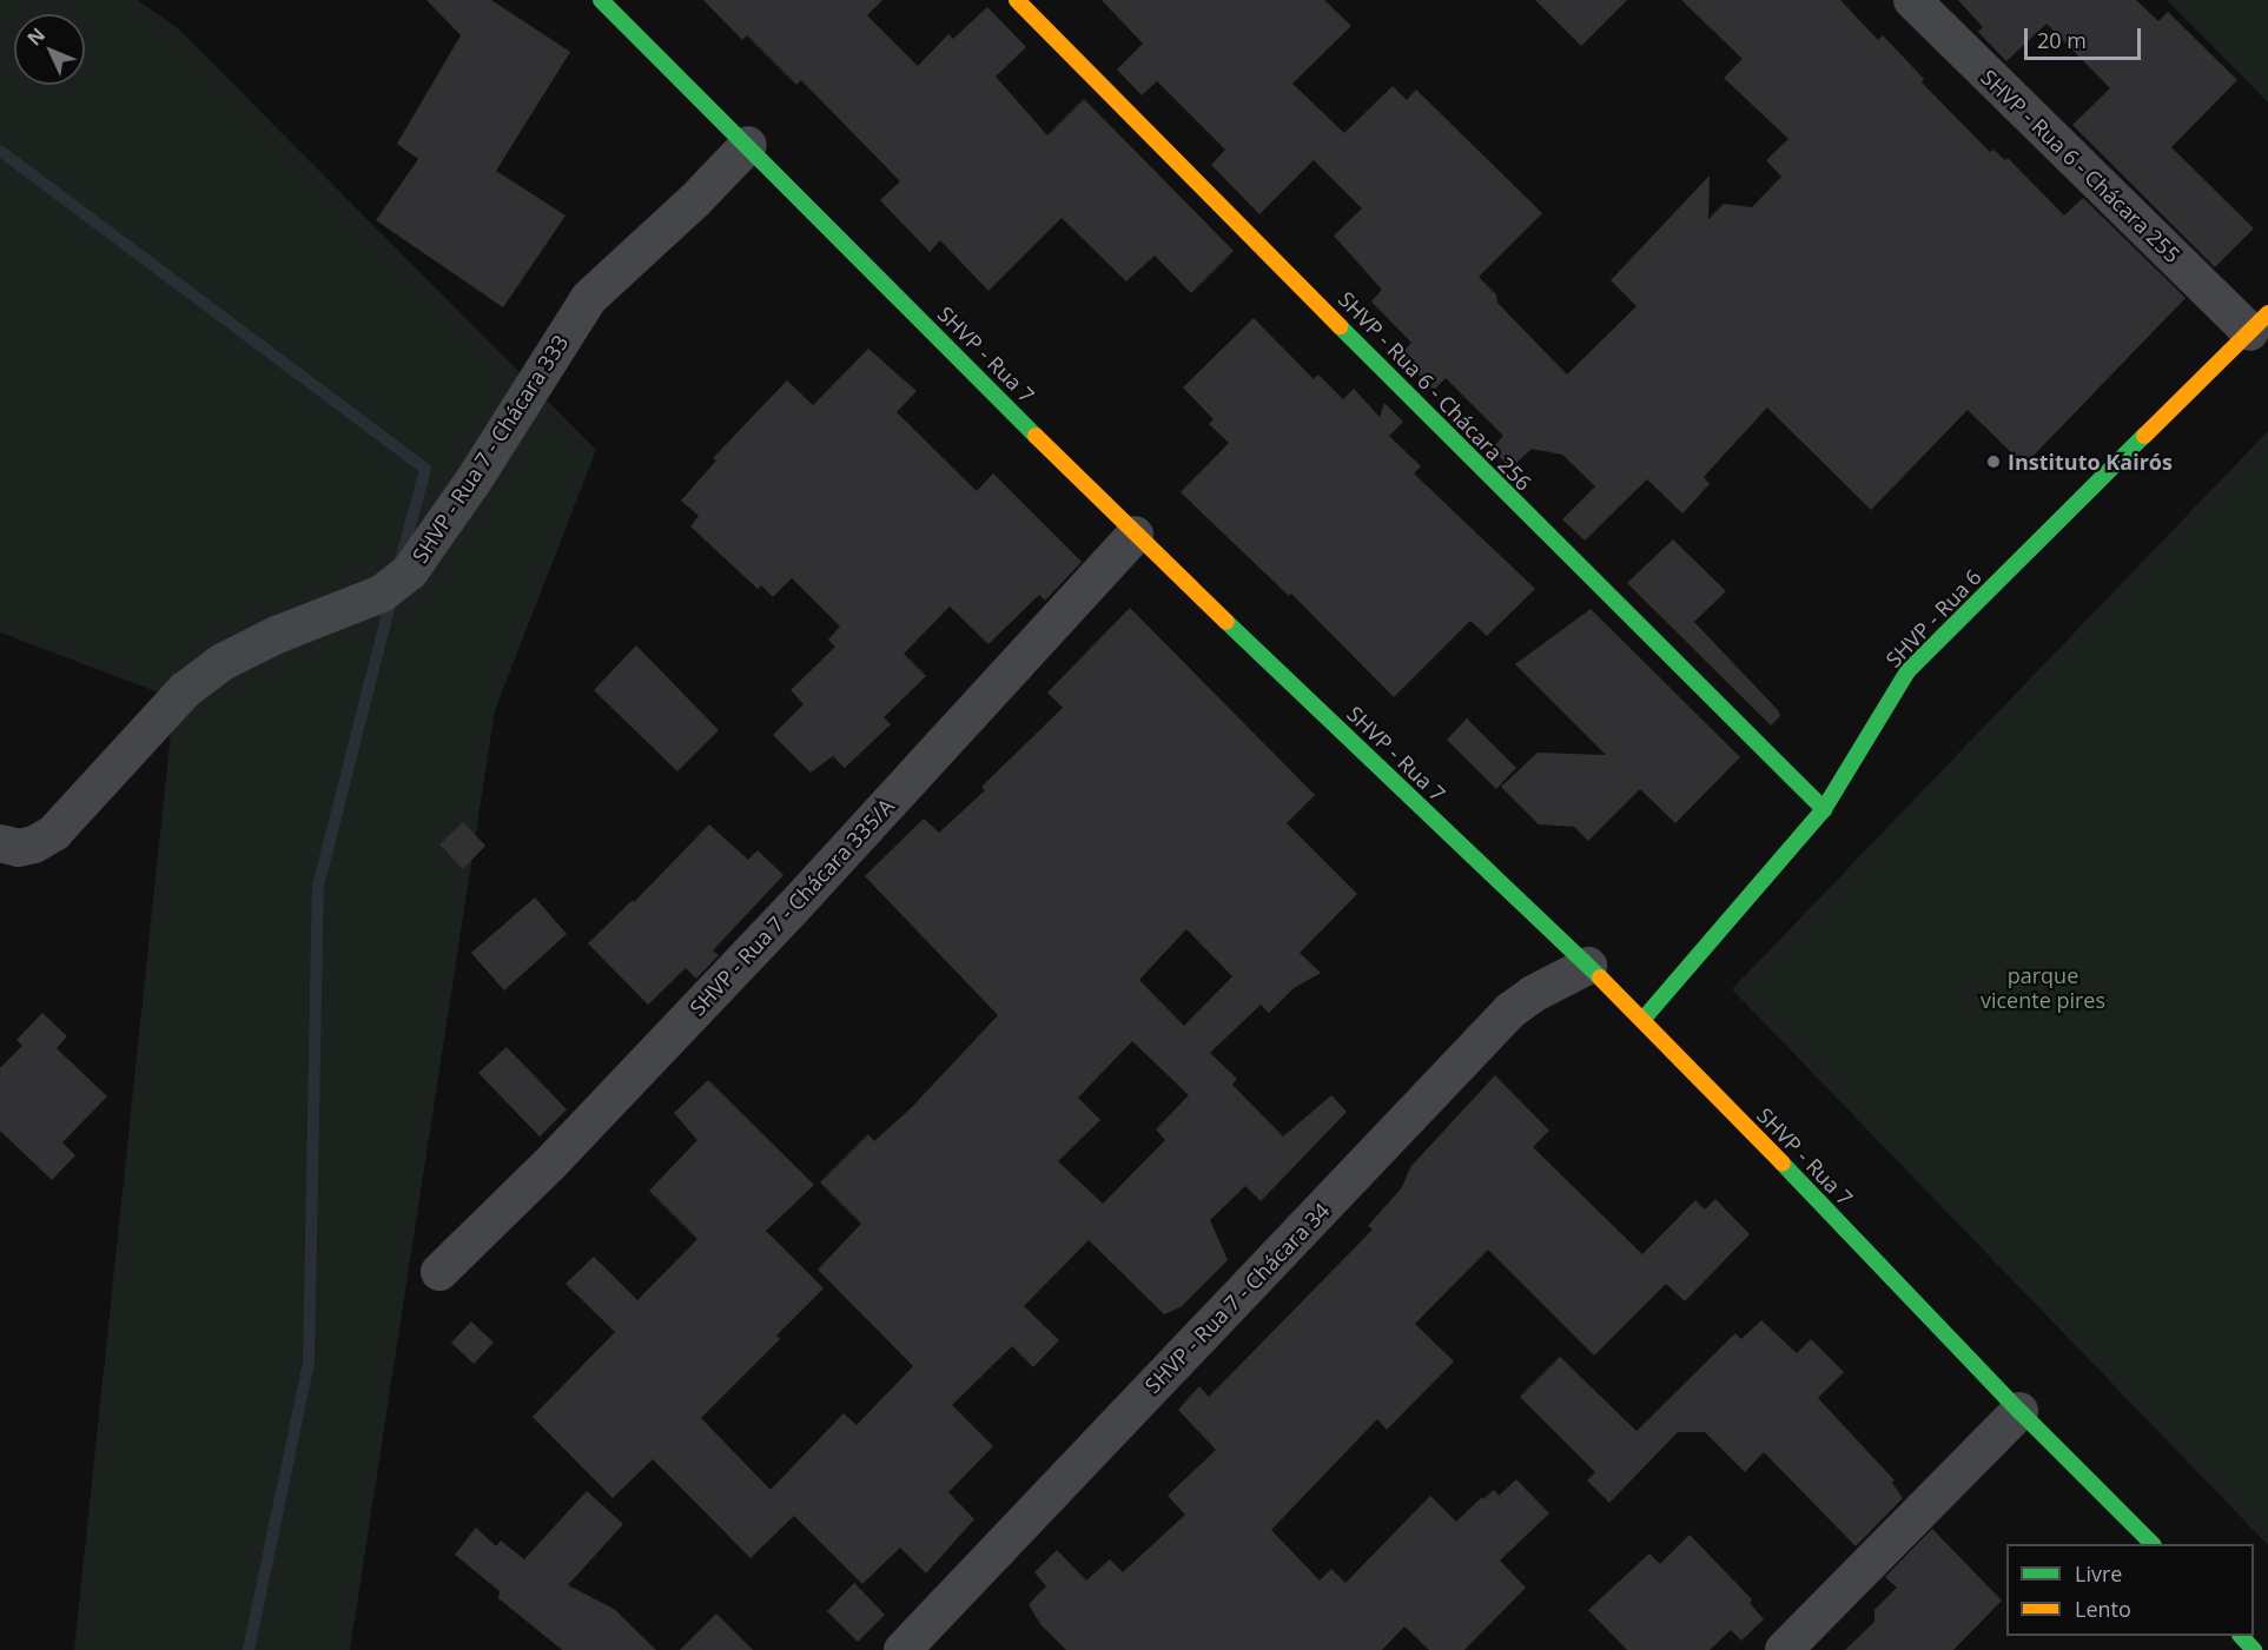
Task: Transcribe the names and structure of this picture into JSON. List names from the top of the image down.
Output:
{
  "streets": {
    "street": [
      "SHVP - Rua 6 - Chácara 255",
      "SHVP - Rua 7",
      "SHVP - Rua 6 - Chácara 256",
      "SHVP - Rua 7 - Chácara 333",
      "SHVP - Rua 6",
      "SHVP - Rua 7 - Chácara 335/A",
      "SHVP - Rua 7 - Chácara 34"
    ]
  },
  "crossings": [
    ["SHVP - Rua 6 - Chácara 255", "SHVP - Rua 6"],
    ["SHVP - Rua 7", "SHVP - Rua 7 - Chácara 333"],
    ["SHVP - Rua 7", "SHVP - Rua 6"],
    ["SHVP - Rua 7", "SHVP - Rua 7 - Chácara 335/A"],
    ["SHVP - Rua 7", "SHVP - Rua 7 - Chácara 34"],
    ["SHVP - Rua 6 - Chácara 256", "SHVP - Rua 6"]
  ],
  "parks": ["parque vicente pires"],
  "places": ["Instituto Kairós"],
  "legend": ["Livre", "Lento"],
  "scale_bar": "20 m",
  "north": "top left"
}
